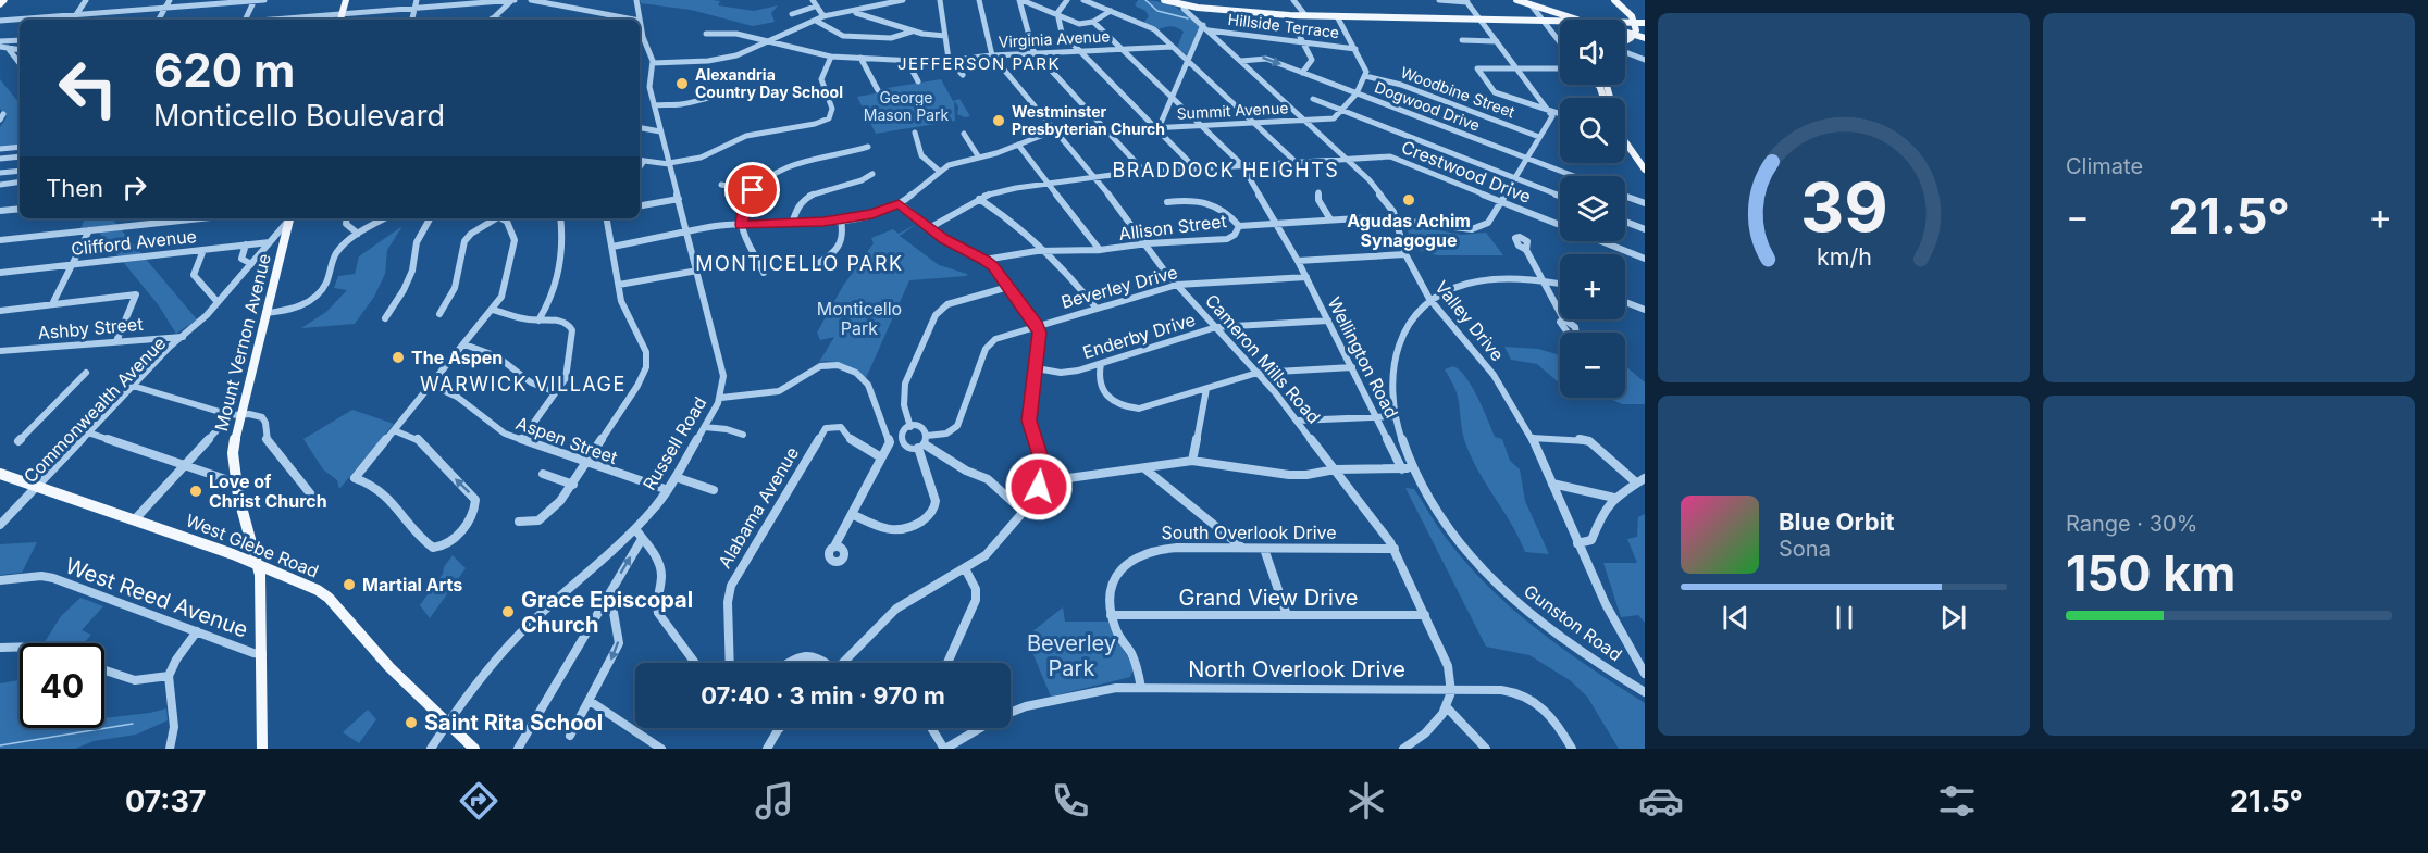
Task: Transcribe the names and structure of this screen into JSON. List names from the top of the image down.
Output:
{
  "streets": {
    "main road": ["Mount Vernon Avenue", "West Glebe Road"],
    "street": [
      "Hillside Terrace",
      "Virginia Avenue",
      "Woodbine Street",
      "Dogwood Drive",
      "Summit Avenue",
      "Crestwood Drive",
      "Allison Street",
      "Clifford Avenue",
      "Beverley Drive",
      "Valley Drive",
      "Ashby Street",
      "Enderby Drive",
      "Wellington Road",
      "Cameron Mills Road",
      "Commonwealth Avenue",
      "Aspen Street",
      "Russell Road",
      "Alabama Avenue",
      "South Overlook Drive",
      "West Reed Avenue",
      "Grand View Drive",
      "Gunston Road",
      "North Overlook Drive"
    ]
  },
  "crossings": [
    ["Hillside Terrace", "Valley Drive"],
    ["Virginia Avenue", "Wellington Road"],
    ["Virginia Avenue", "Cameron Mills Road"],
    ["Dogwood Drive", "Valley Drive"],
    ["Summit Avenue", "Valley Drive"],
    ["Summit Avenue", "Wellington Road"],
    ["Summit Avenue", "Cameron Mills Road"],
    ["Crestwood Drive", "Allison Street"],
    ["Crestwood Drive", "Valley Drive"],
    ["Crestwood Drive", "Wellington Road"],
    ["Crestwood Drive", "Cameron Mills Road"],
    ["Allison Street", "Valley Drive"],
    ["Allison Street", "Wellington Road"],
    ["Allison Street", "Cameron Mills Road"],
    ["Clifford Avenue", "Commonwealth Avenue"],
    ["Beverley Drive", "Wellington Road"],
    ["Beverley Drive", "Cameron Mills Road"],
    ["Valley Drive", "Gunston Road"],
    ["Ashby Street", "Commonwealth Avenue"],
    ["Enderby Drive", "Wellington Road"],
    ["Enderby Drive", "Cameron Mills Road"],
    ["Mount Vernon Avenue", "West Glebe Road"],
    ["Mount Vernon Avenue", "West Reed Avenue"],
    ["Wellington Road", "Gunston Road"],
    ["Cameron Mills Road", "South Overlook Drive"],
    ["Cameron Mills Road", "Grand View Drive"],
    ["Cameron Mills Road", "North Overlook Drive"],
    ["Commonwealth Avenue", "West Glebe Road"],
    ["Aspen Street", "Russell Road"],
    ["Russell Road", "West Glebe Road"],
    ["South Overlook Drive", "Grand View Drive"],
    ["South Overlook Drive", "North Overlook Drive"]
  ],
  "districts": [
    "JEFFERSON PARK",
    "BRADDOCK HEIGHTS",
    "MONTICELLO PARK",
    "WARWICK VILLAGE"
  ],
  "parks": ["George Mason Park", "Monticello Park", "Beverley Park"],
  "places": [
    "Alexandria Country Day School",
    "Westminster Presbyterian Church",
    "Agudas Achim Synagogue",
    "The Aspen",
    "Love of Christ Church",
    "Martial Arts",
    "Grace Episcopal Church",
    "Saint Rita School"
  ],
  "page": {
    "tile": [
      "Climate",
      ["Range · 30%", "150 km"]
    ],
    "map_buttons": ["+", "−"],
    "turn": ["620 m", "Monticello Boulevard"],
    "then": "Then",
    "heat": ["−", "21.5°", "+"],
    "song": ["Blue Orbit", "Sona"],
    "limit": "40",
    "trip": "07:40 · 3 min · 970 m",
    "tabs": ["07:37", "21.5°"],
    "gauge": ["39", "km/h"]
  }
}
